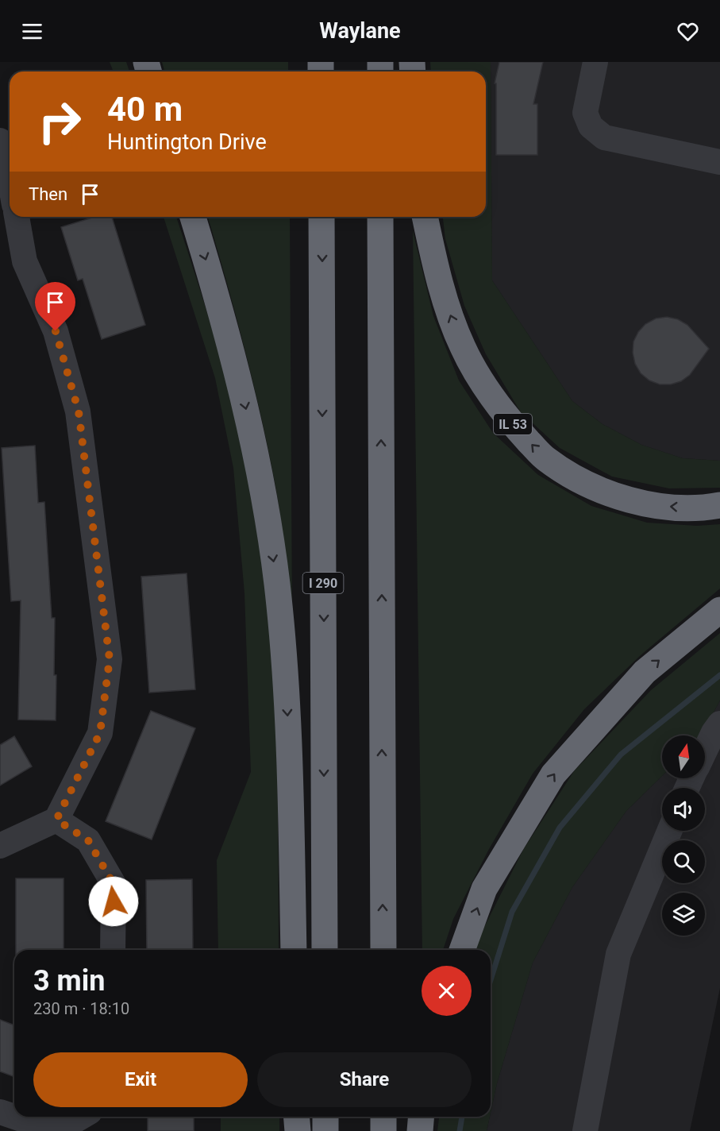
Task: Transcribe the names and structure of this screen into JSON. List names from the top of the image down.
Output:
{
  "streets": {
    "highway": ["IL 53", "I 290"]
  },
  "north": "top",
  "page": {
    "header": "Waylane",
    "turn": ["40 m", "Huntington Drive"],
    "then": "Then",
    "heading": ["3 min", "230 m · 18:10"],
    "buttons": ["Exit", "Share"]
  }
}
